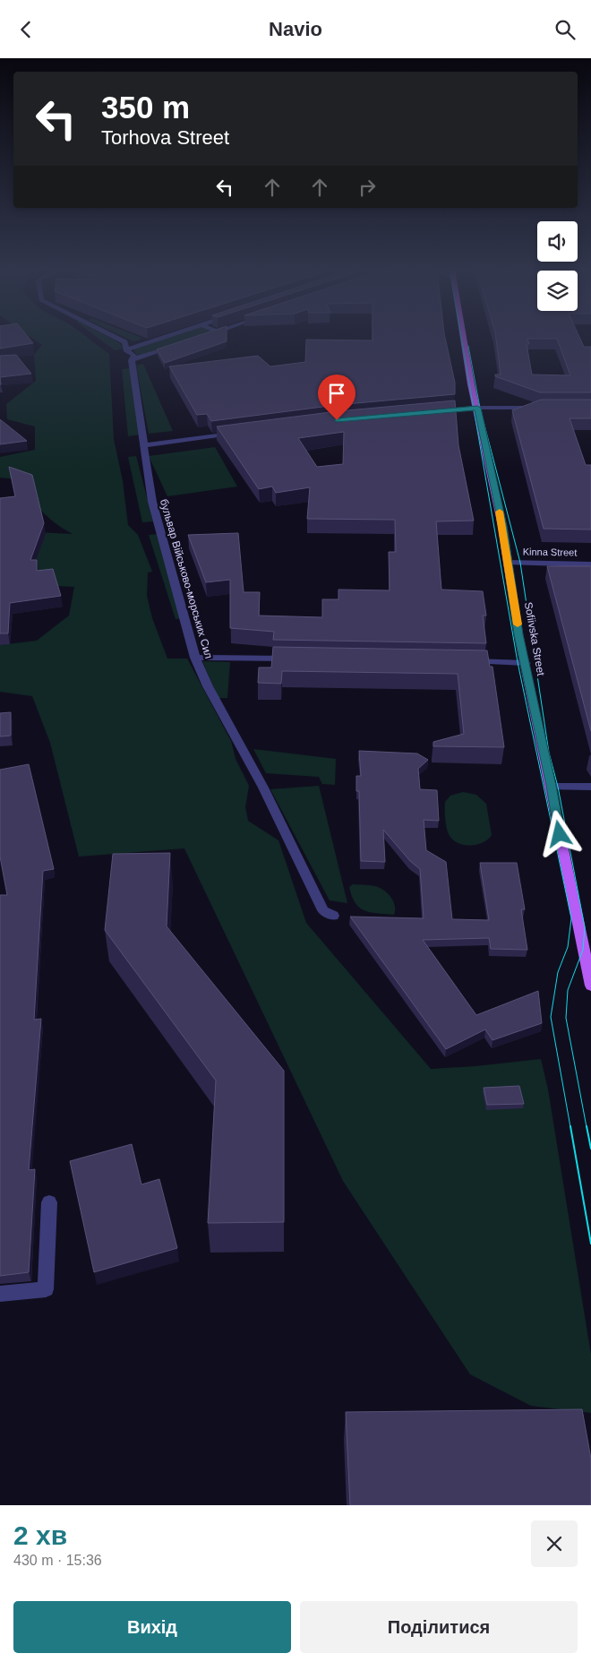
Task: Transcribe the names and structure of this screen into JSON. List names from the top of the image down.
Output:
{
  "streets": {
    "main road": ["Sofiivska Street"],
    "street": ["Kinna Street", "бульвар Військово-морських Сил"]
  },
  "crossings": [
    ["Kinna Street", "Sofiivska Street"]
  ],
  "page": {
    "header": "Navio",
    "turn": ["350 m", "Torhova Street"],
    "heading": ["2 хв", "430 m · 15:36"],
    "buttons": ["Вихід", "Поділитися"]
  }
}
